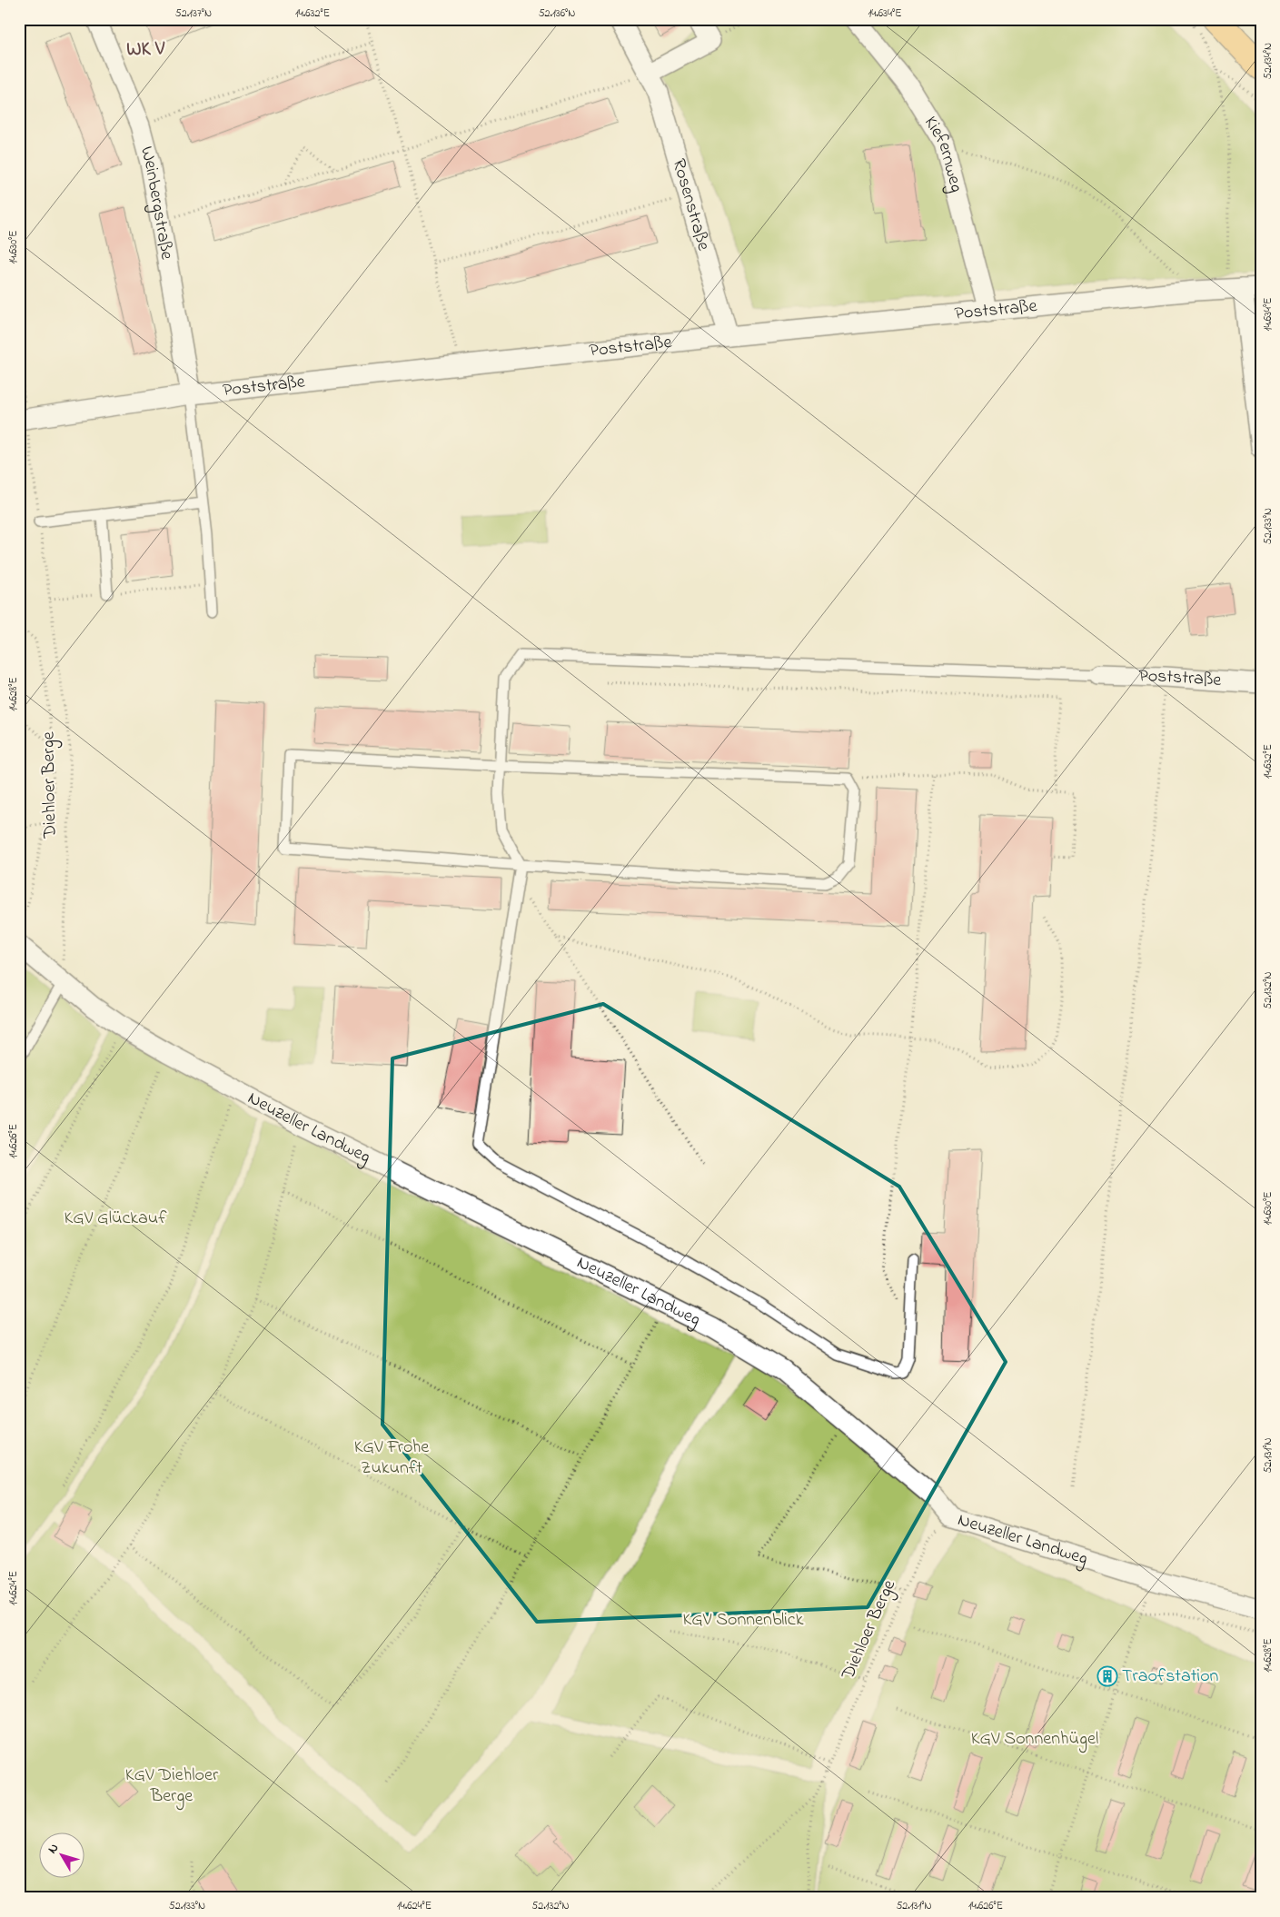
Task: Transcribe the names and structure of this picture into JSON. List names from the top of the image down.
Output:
{
  "streets": {
    "street": [
      "Kiefernweg",
      "Weinbergstraße",
      "Rosenstraße",
      "Poststraße",
      "Neuzeller Landweg"
    ],
    "path": ["Diehloer Berge"]
  },
  "crossings": [
    ["Kiefernweg", "Poststraße"],
    ["Weinbergstraße", "Poststraße"],
    ["Rosenstraße", "Poststraße"],
    ["Poststraße", "Diehloer Berge"],
    ["Diehloer Berge", "Neuzeller Landweg"]
  ],
  "districts": ["WK V"],
  "parks": [
    "KGV Glückauf",
    "KGV Frohe Zukunft",
    "KGV Sonnenblick",
    "KGV Sonnenhügel",
    "KGV Diehloer Berge"
  ],
  "places": {
    "building": ["Traofstation"]
  },
  "north": "top left",
  "coordinates": [
    "52.137°N",
    "14.632°E",
    "52.136°N",
    "14.634°E",
    "52.134°N",
    "14.630°E",
    "52.133°N",
    "14.628°E",
    "52.132°N",
    "14.626°E",
    "52.131°N",
    "14.624°E"
  ]
}
